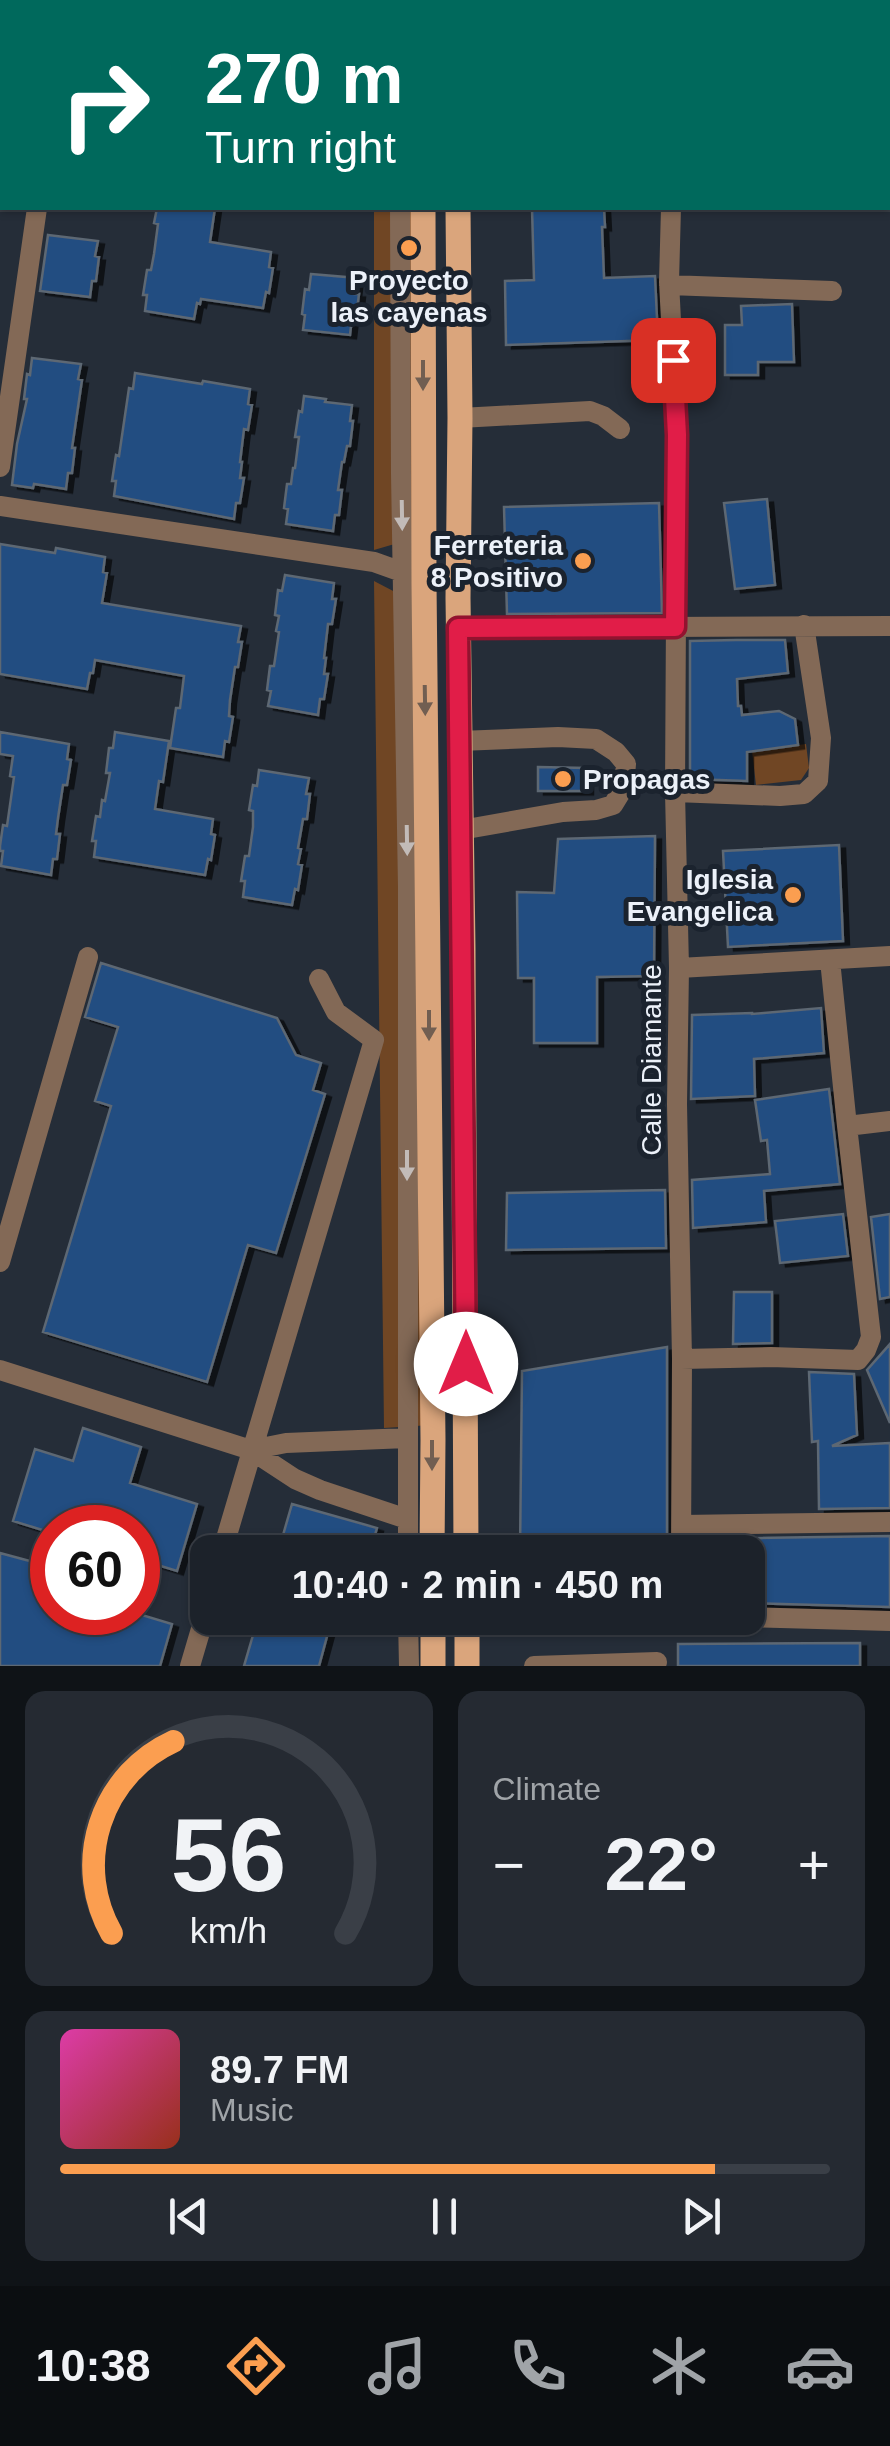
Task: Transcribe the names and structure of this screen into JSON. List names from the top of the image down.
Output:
{
  "streets": {
    "street": ["Calle Diamante"]
  },
  "places": [
    "Proyecto las cayenas",
    "Ferreteria 8 Positivo",
    "Propagas",
    "Iglesia Evangelica"
  ],
  "page": {
    "turn": ["270 m", "Turn right"],
    "limit": "60",
    "trip": "10:40 · 2 min · 450 m",
    "tile": "Climate",
    "heat": ["−", "22°", "+"],
    "song": ["89.7 FM", "Music"],
    "tabs": "10:38",
    "gauge": ["56", "km/h"]
  }
}
